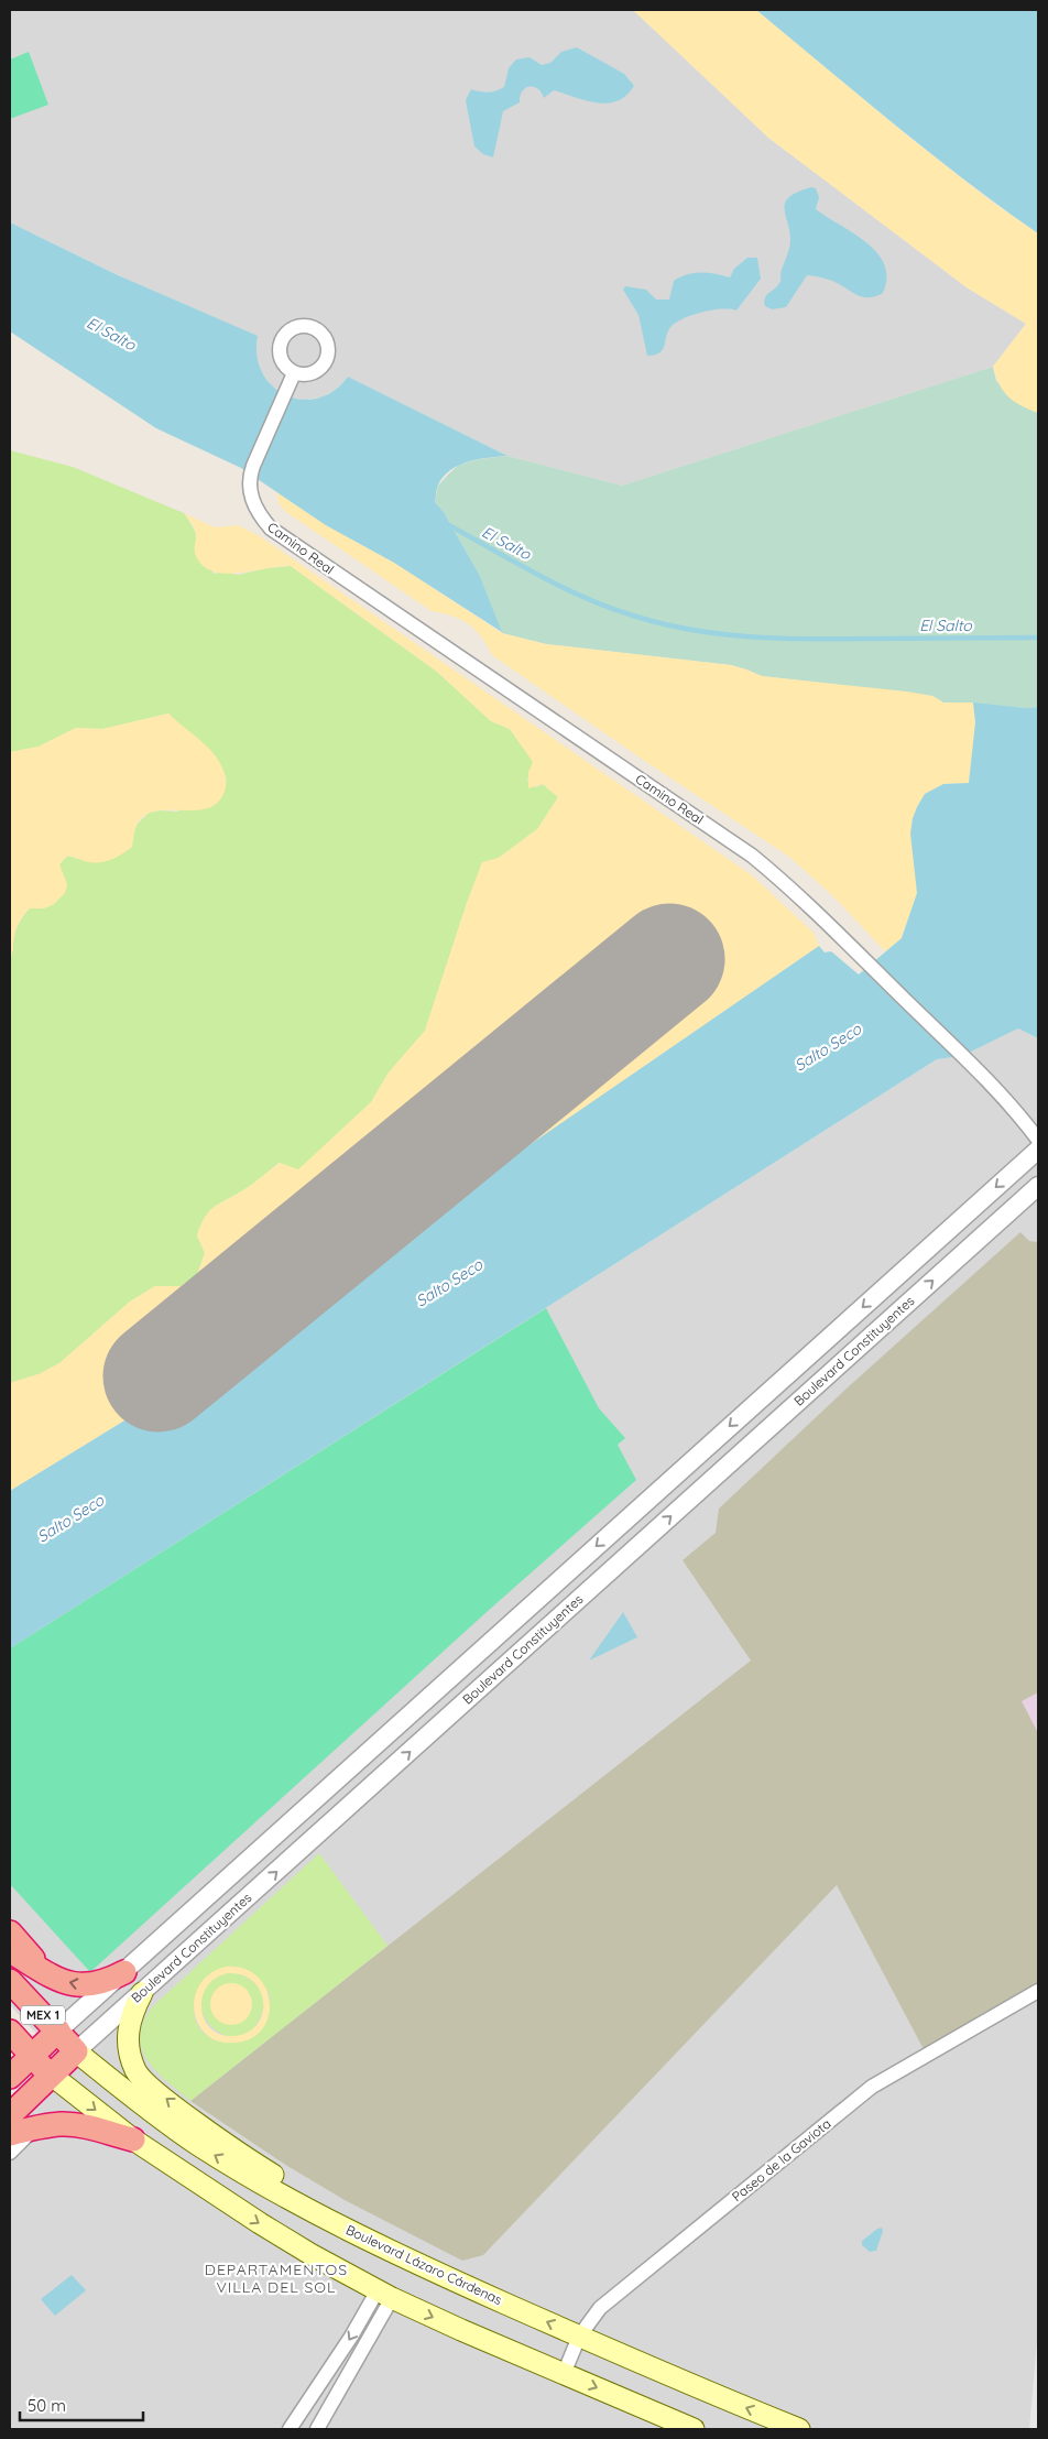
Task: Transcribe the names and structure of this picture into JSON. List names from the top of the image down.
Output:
{
  "streets": {
    "highway": ["Boulevard Constituyentes", "MEX 1"],
    "main road": ["Boulevard Lázaro Cárdenas"],
    "street": ["Camino Real", "Paseo de la Gaviota"]
  },
  "crossings": [
    ["Boulevard Constituyentes", "MEX 1"],
    ["Boulevard Constituyentes", "Boulevard Lázaro Cárdenas"],
    ["MEX 1", "Boulevard Lázaro Cárdenas"],
    ["Paseo de la Gaviota", "Boulevard Lázaro Cárdenas"]
  ],
  "districts": ["DEPARTAMENTOS VILLA DEL SOL"],
  "water": ["El Salto", "Salto Seco"],
  "scale_bar": "50 m"
}
